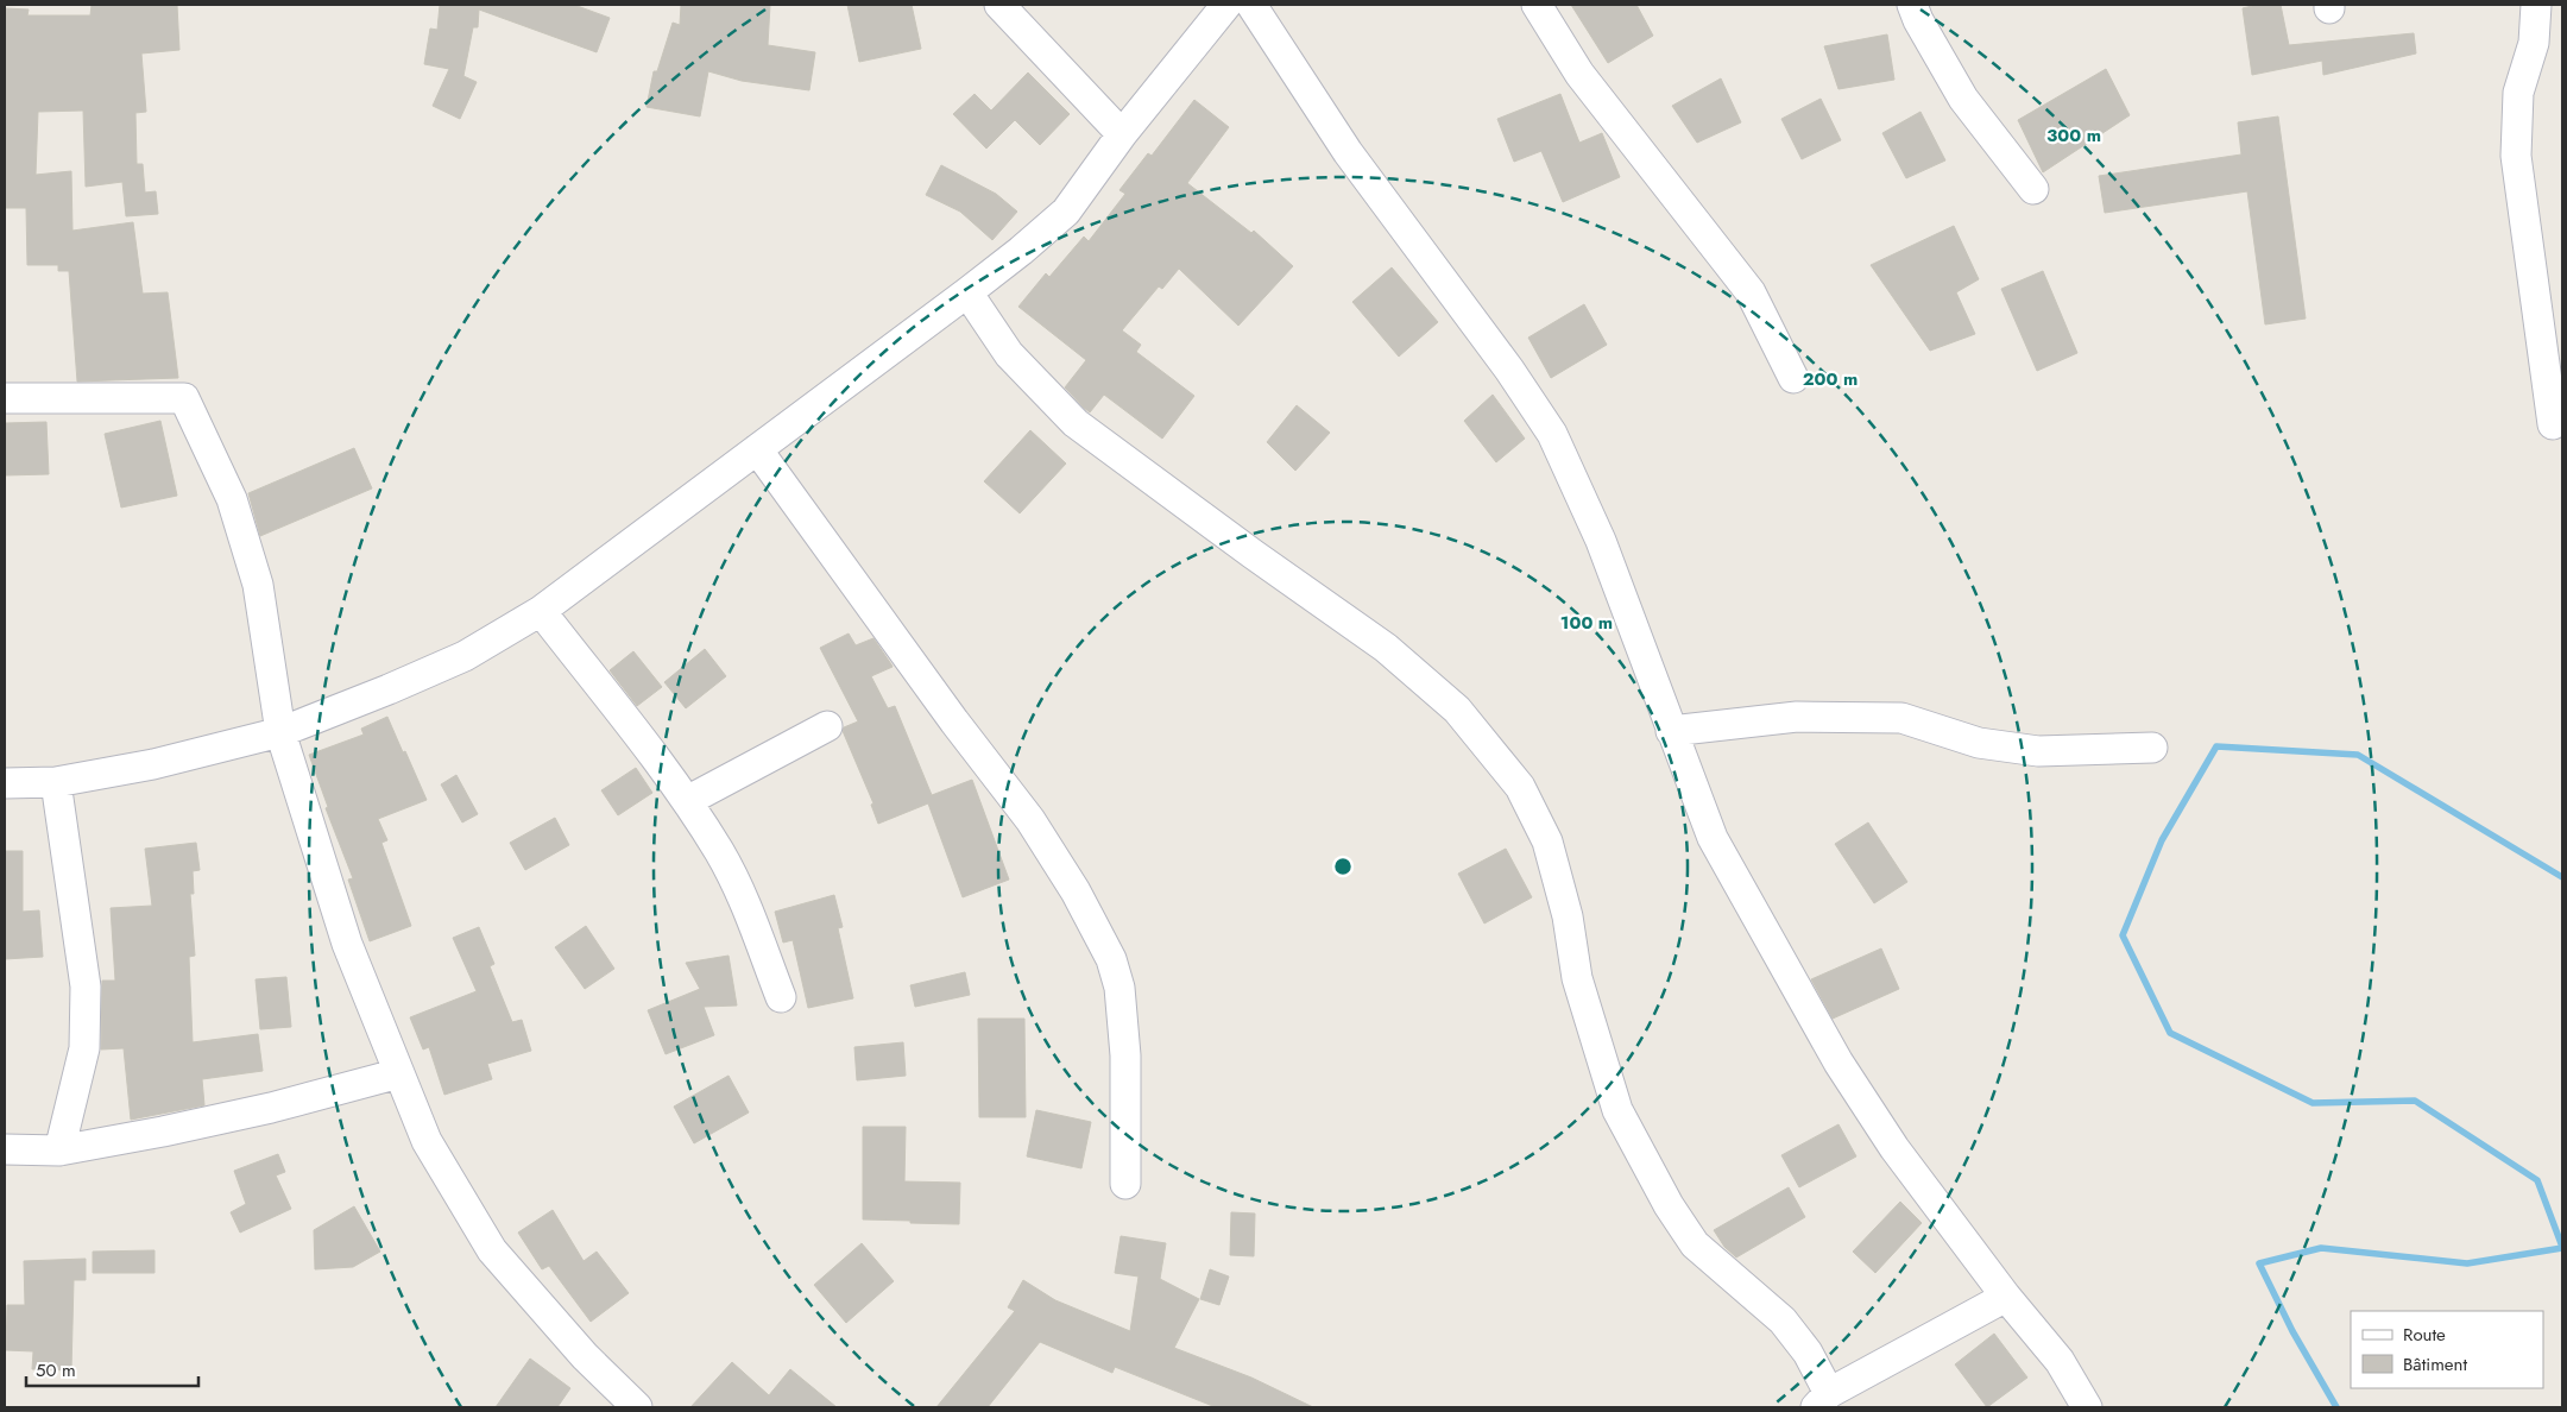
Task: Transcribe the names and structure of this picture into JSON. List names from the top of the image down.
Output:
{
  "legend": ["Route", "Bâtiment"],
  "scale_bar": "50 m",
  "rings": ["300 m", "200 m", "100 m"]
}
